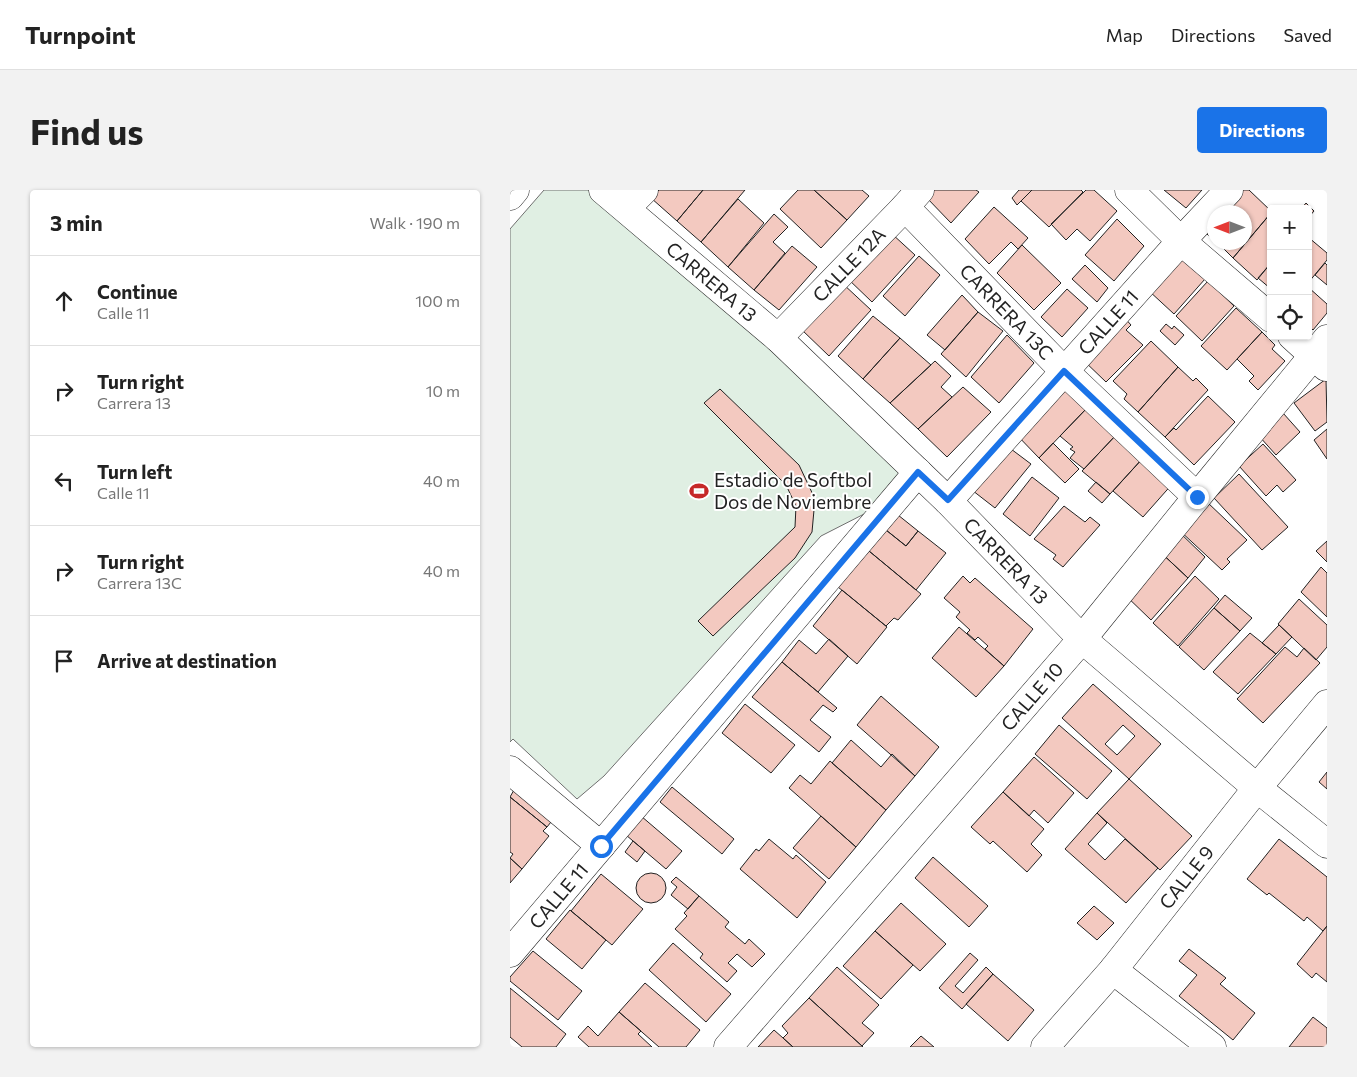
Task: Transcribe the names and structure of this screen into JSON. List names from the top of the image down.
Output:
{
  "streets": {
    "street": [
      "CALLE 12A",
      "CARRERA 13",
      "CARRERA 13C",
      "CALLE 11",
      "CALLE 10",
      "CALLE 9"
    ]
  },
  "crossings": [
    ["CALLE 12A", "CARRERA 13"],
    ["CALLE 12A", "CARRERA 13C"],
    ["CARRERA 13", "CALLE 11"],
    ["CARRERA 13", "CALLE 10"],
    ["CARRERA 13", "CALLE 9"],
    ["CARRERA 13C", "CALLE 11"],
    ["CARRERA 13C", "CALLE 10"]
  ],
  "places": {
    "sports": ["Estadio de Softbol Dos de Noviembre"]
  },
  "north": "left",
  "page": {
    "header": "Turnpoint",
    "nav": ["Map", "Directions", "Saved"],
    "buttons": "Directions",
    "title": "Find us",
    "heading": ["3 min", "Walk · 190 m"],
    "map_buttons": ["+", "−"],
    "list": [
      ["Continue", "Calle 11", "100 m"],
      ["Turn right", "Carrera 13", "10 m"],
      ["Turn left", "Calle 11", "40 m"],
      ["Turn right", "Carrera 13C", "40 m"],
      "Arrive at destination"
    ]
  }
}
